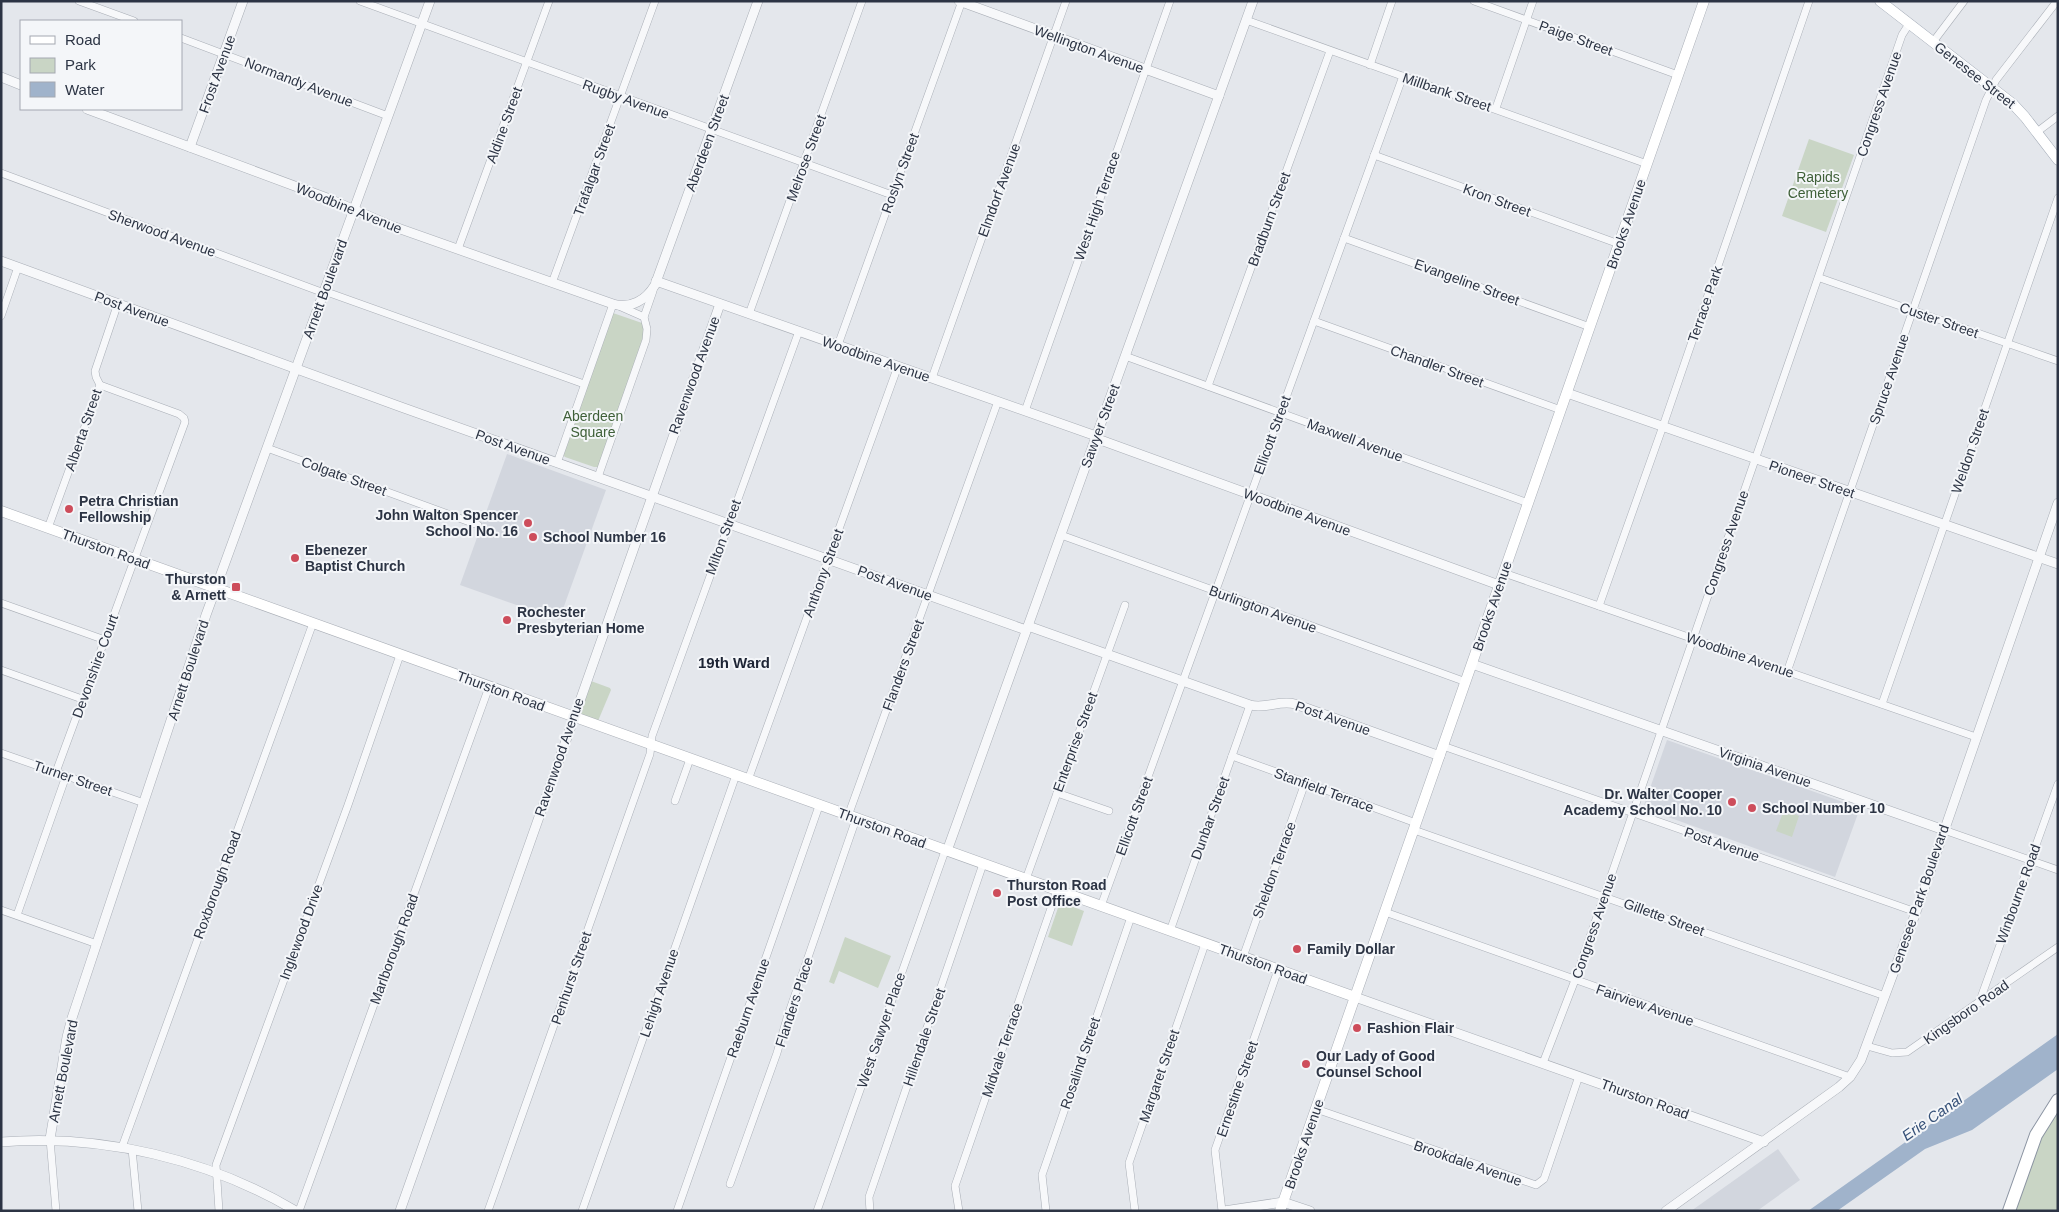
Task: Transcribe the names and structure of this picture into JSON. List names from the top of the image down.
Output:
{
  "streets": {
    "main road": ["Genesee Street", "Brooks Avenue", "Thurston Road"],
    "street": [
      "Paige Street",
      "Wellington Avenue",
      "Frost Avenue",
      "Normandy Avenue",
      "Millbank Street",
      "Rugby Avenue",
      "Congress Avenue",
      "Aldine Street",
      "Aberdeen Street",
      "Melrose Street",
      "Trafalgar Street",
      "Roslyn Street",
      "Elmdorf Avenue",
      "Kron Street",
      "West High Terrace",
      "Woodbine Avenue",
      "Bradburn Street",
      "Sherwood Avenue",
      "Evangeline Street",
      "Arnett Boulevard",
      "Terrace Park",
      "Post Avenue",
      "Custer Street",
      "Chandler Street",
      "Ravenwood Avenue",
      "Spruce Avenue",
      "Sawyer Street",
      "Alberta Street",
      "Ellicott Street",
      "Maxwell Avenue",
      "Weldon Street",
      "Colgate Street",
      "Pioneer Street",
      "Milton Street",
      "Anthony Street",
      "Burlington Avenue",
      "Flanders Street",
      "Devonshire Court",
      "Enterprise Street",
      "Virginia Avenue",
      "Turner Street",
      "Stanfield Terrace",
      "Dunbar Street",
      "Sheldon Terrace",
      "Roxborough Road",
      "Winbourne Road",
      "Genesee Park Boulevard",
      "Gillette Street",
      "Inglewood Drive",
      "Marlborough Road",
      "Penhurst Street",
      "Lehigh Avenue",
      "Flanders Place",
      "Fairview Avenue",
      "Raeburn Avenue",
      "Kingsboro Road",
      "West Sawyer Place",
      "Hillendale Street",
      "Midvale Terrace",
      "Rosalind Street",
      "Margaret Street",
      "Ernestine Street",
      "Brookdale Avenue"
    ]
  },
  "crossings": [
    ["Paige Street", "Brooks Avenue"],
    ["Wellington Avenue", "Roslyn Street"],
    ["Wellington Avenue", "Elmdorf Avenue"],
    ["Wellington Avenue", "West High Terrace"],
    ["Wellington Avenue", "Sawyer Street"],
    ["Frost Avenue", "Normandy Avenue"],
    ["Frost Avenue", "Woodbine Avenue"],
    ["Genesee Street", "Congress Avenue"],
    ["Genesee Street", "Spruce Avenue"],
    ["Normandy Avenue", "Arnett Boulevard"],
    ["Millbank Street", "Bradburn Street"],
    ["Millbank Street", "Brooks Avenue"],
    ["Millbank Street", "Sawyer Street"],
    ["Millbank Street", "Ellicott Street"],
    ["Rugby Avenue", "Aldine Street"],
    ["Rugby Avenue", "Aberdeen Street"],
    ["Rugby Avenue", "Melrose Street"],
    ["Rugby Avenue", "Trafalgar Street"],
    ["Rugby Avenue", "Roslyn Street"],
    ["Rugby Avenue", "Arnett Boulevard"],
    ["Congress Avenue", "Woodbine Avenue"],
    ["Congress Avenue", "Post Avenue"],
    ["Congress Avenue", "Custer Street"],
    ["Congress Avenue", "Pioneer Street"],
    ["Congress Avenue", "Thurston Road"],
    ["Congress Avenue", "Virginia Avenue"],
    ["Congress Avenue", "Gillette Street"],
    ["Congress Avenue", "Fairview Avenue"],
    ["Aldine Street", "Woodbine Avenue"],
    ["Aberdeen Street", "Woodbine Avenue"],
    ["Aberdeen Street", "Post Avenue"],
    ["Melrose Street", "Woodbine Avenue"],
    ["Trafalgar Street", "Woodbine Avenue"],
    ["Roslyn Street", "Woodbine Avenue"],
    ["Elmdorf Avenue", "Woodbine Avenue"],
    ["Kron Street", "Brooks Avenue"],
    ["Kron Street", "Ellicott Street"],
    ["West High Terrace", "Woodbine Avenue"],
    ["Woodbine Avenue", "Brooks Avenue"],
    ["Woodbine Avenue", "Arnett Boulevard"],
    ["Woodbine Avenue", "Terrace Park"],
    ["Woodbine Avenue", "Ravenwood Avenue"],
    ["Woodbine Avenue", "Spruce Avenue"],
    ["Woodbine Avenue", "Sawyer Street"],
    ["Woodbine Avenue", "Ellicott Street"],
    ["Woodbine Avenue", "Weldon Street"],
    ["Woodbine Avenue", "Milton Street"],
    ["Woodbine Avenue", "Anthony Street"],
    ["Woodbine Avenue", "Flanders Street"],
    ["Woodbine Avenue", "Genesee Park Boulevard"],
    ["Bradburn Street", "Maxwell Avenue"],
    ["Brooks Avenue", "Evangeline Street"],
    ["Brooks Avenue", "Post Avenue"],
    ["Brooks Avenue", "Chandler Street"],
    ["Brooks Avenue", "Maxwell Avenue"],
    ["Brooks Avenue", "Pioneer Street"],
    ["Brooks Avenue", "Thurston Road"],
    ["Brooks Avenue", "Burlington Avenue"],
    ["Brooks Avenue", "Virginia Avenue"],
    ["Brooks Avenue", "Stanfield Terrace"],
    ["Brooks Avenue", "Gillette Street"],
    ["Brooks Avenue", "Fairview Avenue"],
    ["Brooks Avenue", "Brookdale Avenue"],
    ["Sherwood Avenue", "Arnett Boulevard"],
    ["Evangeline Street", "Ellicott Street"],
    ["Arnett Boulevard", "Post Avenue"],
    ["Arnett Boulevard", "Colgate Street"],
    ["Arnett Boulevard", "Thurston Road"],
    ["Arnett Boulevard", "Turner Street"],
    ["Terrace Park", "Pioneer Street"],
    ["Post Avenue", "Ravenwood Avenue"],
    ["Post Avenue", "Sawyer Street"],
    ["Post Avenue", "Alberta Street"],
    ["Post Avenue", "Ellicott Street"],
    ["Post Avenue", "Milton Street"],
    ["Post Avenue", "Anthony Street"],
    ["Post Avenue", "Flanders Street"],
    ["Post Avenue", "Enterprise Street"],
    ["Post Avenue", "Dunbar Street"],
    ["Post Avenue", "Genesee Park Boulevard"],
    ["Custer Street", "Spruce Avenue"],
    ["Custer Street", "Weldon Street"],
    ["Chandler Street", "Ellicott Street"],
    ["Ravenwood Avenue", "Thurston Road"],
    ["Spruce Avenue", "Pioneer Street"],
    ["Sawyer Street", "Maxwell Avenue"],
    ["Sawyer Street", "Thurston Road"],
    ["Sawyer Street", "Burlington Avenue"],
    ["Sawyer Street", "West Sawyer Place"],
    ["Alberta Street", "Thurston Road"],
    ["Alberta Street", "Devonshire Court"],
    ["Ellicott Street", "Maxwell Avenue"],
    ["Ellicott Street", "Thurston Road"],
    ["Ellicott Street", "Burlington Avenue"],
    ["Weldon Street", "Pioneer Street"],
    ["Pioneer Street", "Genesee Park Boulevard"],
    ["Milton Street", "Thurston Road"],
    ["Milton Street", "Penhurst Street"],
    ["Thurston Road", "Anthony Street"],
    ["Thurston Road", "Flanders Street"],
    ["Thurston Road", "Devonshire Court"],
    ["Thurston Road", "Enterprise Street"],
    ["Thurston Road", "Dunbar Street"],
    ["Thurston Road", "Sheldon Terrace"],
    ["Thurston Road", "Roxborough Road"],
    ["Thurston Road", "Genesee Park Boulevard"],
    ["Thurston Road", "Inglewood Drive"],
    ["Thurston Road", "Marlborough Road"],
    ["Thurston Road", "Penhurst Street"],
    ["Thurston Road", "Lehigh Avenue"],
    ["Thurston Road", "Flanders Place"],
    ["Thurston Road", "Raeburn Avenue"],
    ["Thurston Road", "West Sawyer Place"],
    ["Thurston Road", "Hillendale Street"],
    ["Thurston Road", "Midvale Terrace"],
    ["Thurston Road", "Rosalind Street"],
    ["Thurston Road", "Margaret Street"],
    ["Thurston Road", "Ernestine Street"],
    ["Thurston Road", "Brookdale Avenue"],
    ["Flanders Street", "Flanders Place"],
    ["Devonshire Court", "Turner Street"],
    ["Virginia Avenue", "Winbourne Road"],
    ["Virginia Avenue", "Genesee Park Boulevard"],
    ["Stanfield Terrace", "Dunbar Street"],
    ["Stanfield Terrace", "Sheldon Terrace"],
    ["Stanfield Terrace", "Gillette Street"],
    ["Winbourne Road", "Kingsboro Road"],
    ["Genesee Park Boulevard", "Gillette Street"],
    ["Genesee Park Boulevard", "Fairview Avenue"],
    ["Genesee Park Boulevard", "Kingsboro Road"]
  ],
  "districts": ["19th Ward"],
  "water": ["Erie Canal"],
  "parks": ["Rapids Cemetery", "Aberdeen Square"],
  "places": {
    "other": [
      "Petra Christian Fellowship",
      "John Walton Spencer School No. 16",
      "School Number 16",
      "Ebenezer Baptist Church",
      "Rochester Presbyterian Home",
      "Dr. Walter Cooper Academy School No. 10",
      "School Number 10",
      "Thurston Road Post Office",
      "Family Dollar",
      "Fashion Flair",
      "Our Lady of Good Counsel School"
    ],
    "transit": ["Thurston & Arnett"]
  },
  "legend": ["Road", "Park", "Water"]
}
